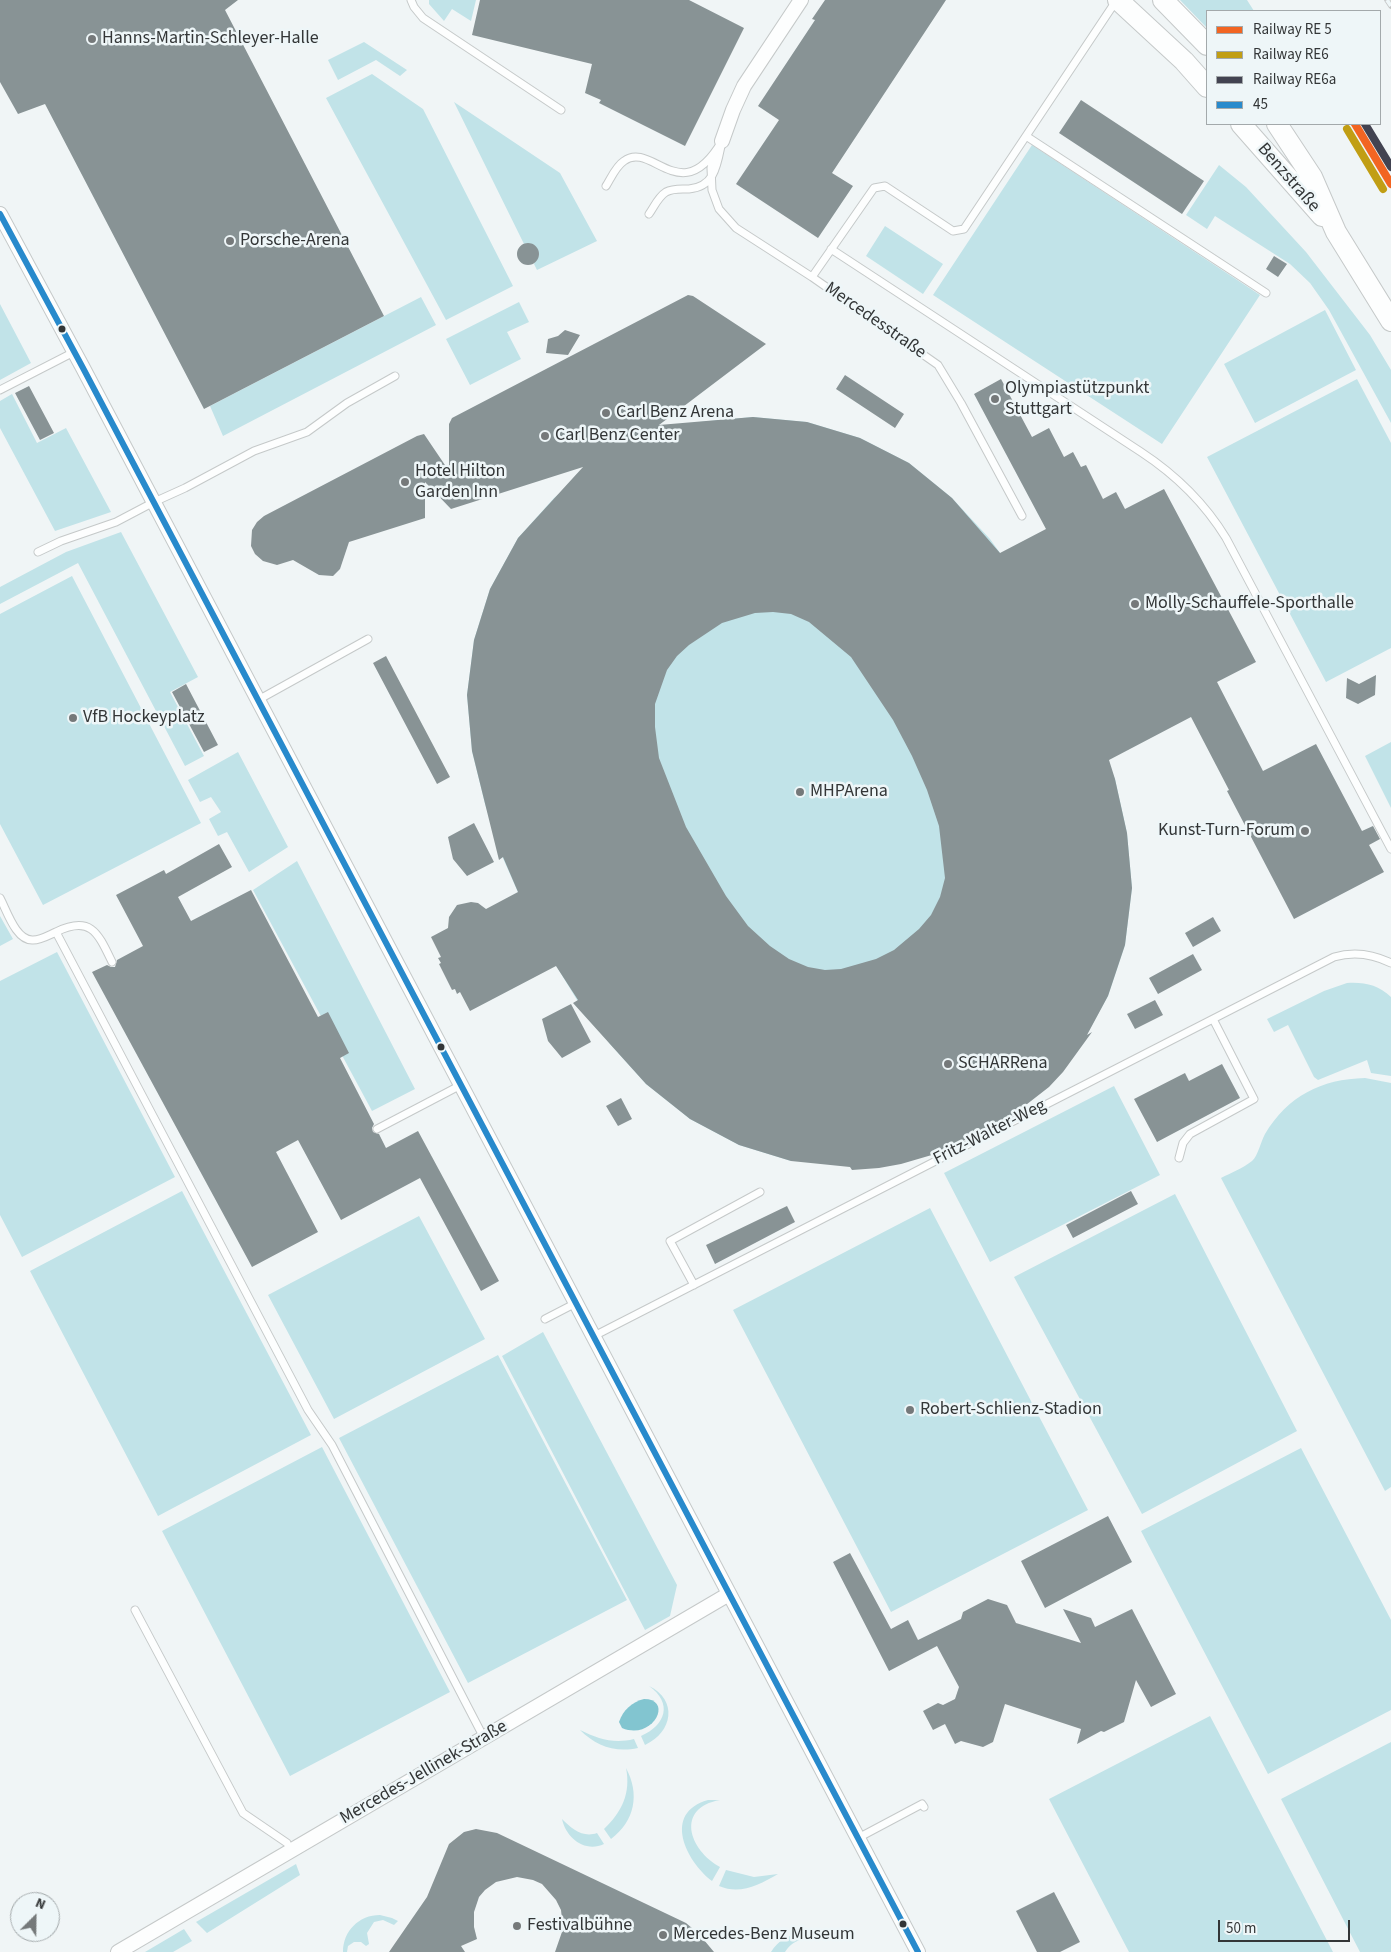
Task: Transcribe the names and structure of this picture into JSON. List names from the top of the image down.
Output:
{
  "streets": {
    "main road": ["Benzstraße"],
    "street": ["Mercedes-Jellinek-Straße"],
    "lane": ["Mercedesstraße", "Fritz-Walter-Weg"]
  },
  "places": [
    "Hanns-Martin-Schleyer-Halle",
    "Porsche-Arena",
    "Olympiastützpunkt Stuttgart",
    "Carl Benz Arena",
    "Carl Benz Center",
    "Hotel Hilton Garden Inn",
    "Molly-Schauffele-Sporthalle",
    "VfB Hockeyplatz",
    "MHPArena",
    "Kunst-Turn-Forum",
    "SCHARRena",
    "Robert-Schlienz-Stadion",
    "Festivalbühne",
    "Mercedes-Benz Museum"
  ],
  "lines": ["rail line RE6a", "rail line RE6", "transit line 45"],
  "legend": [
    "Railway RE 5",
    "Railway RE6",
    "Railway RE6a",
    "45"
  ],
  "scale_bar": "50 m",
  "north": "top right"
}
